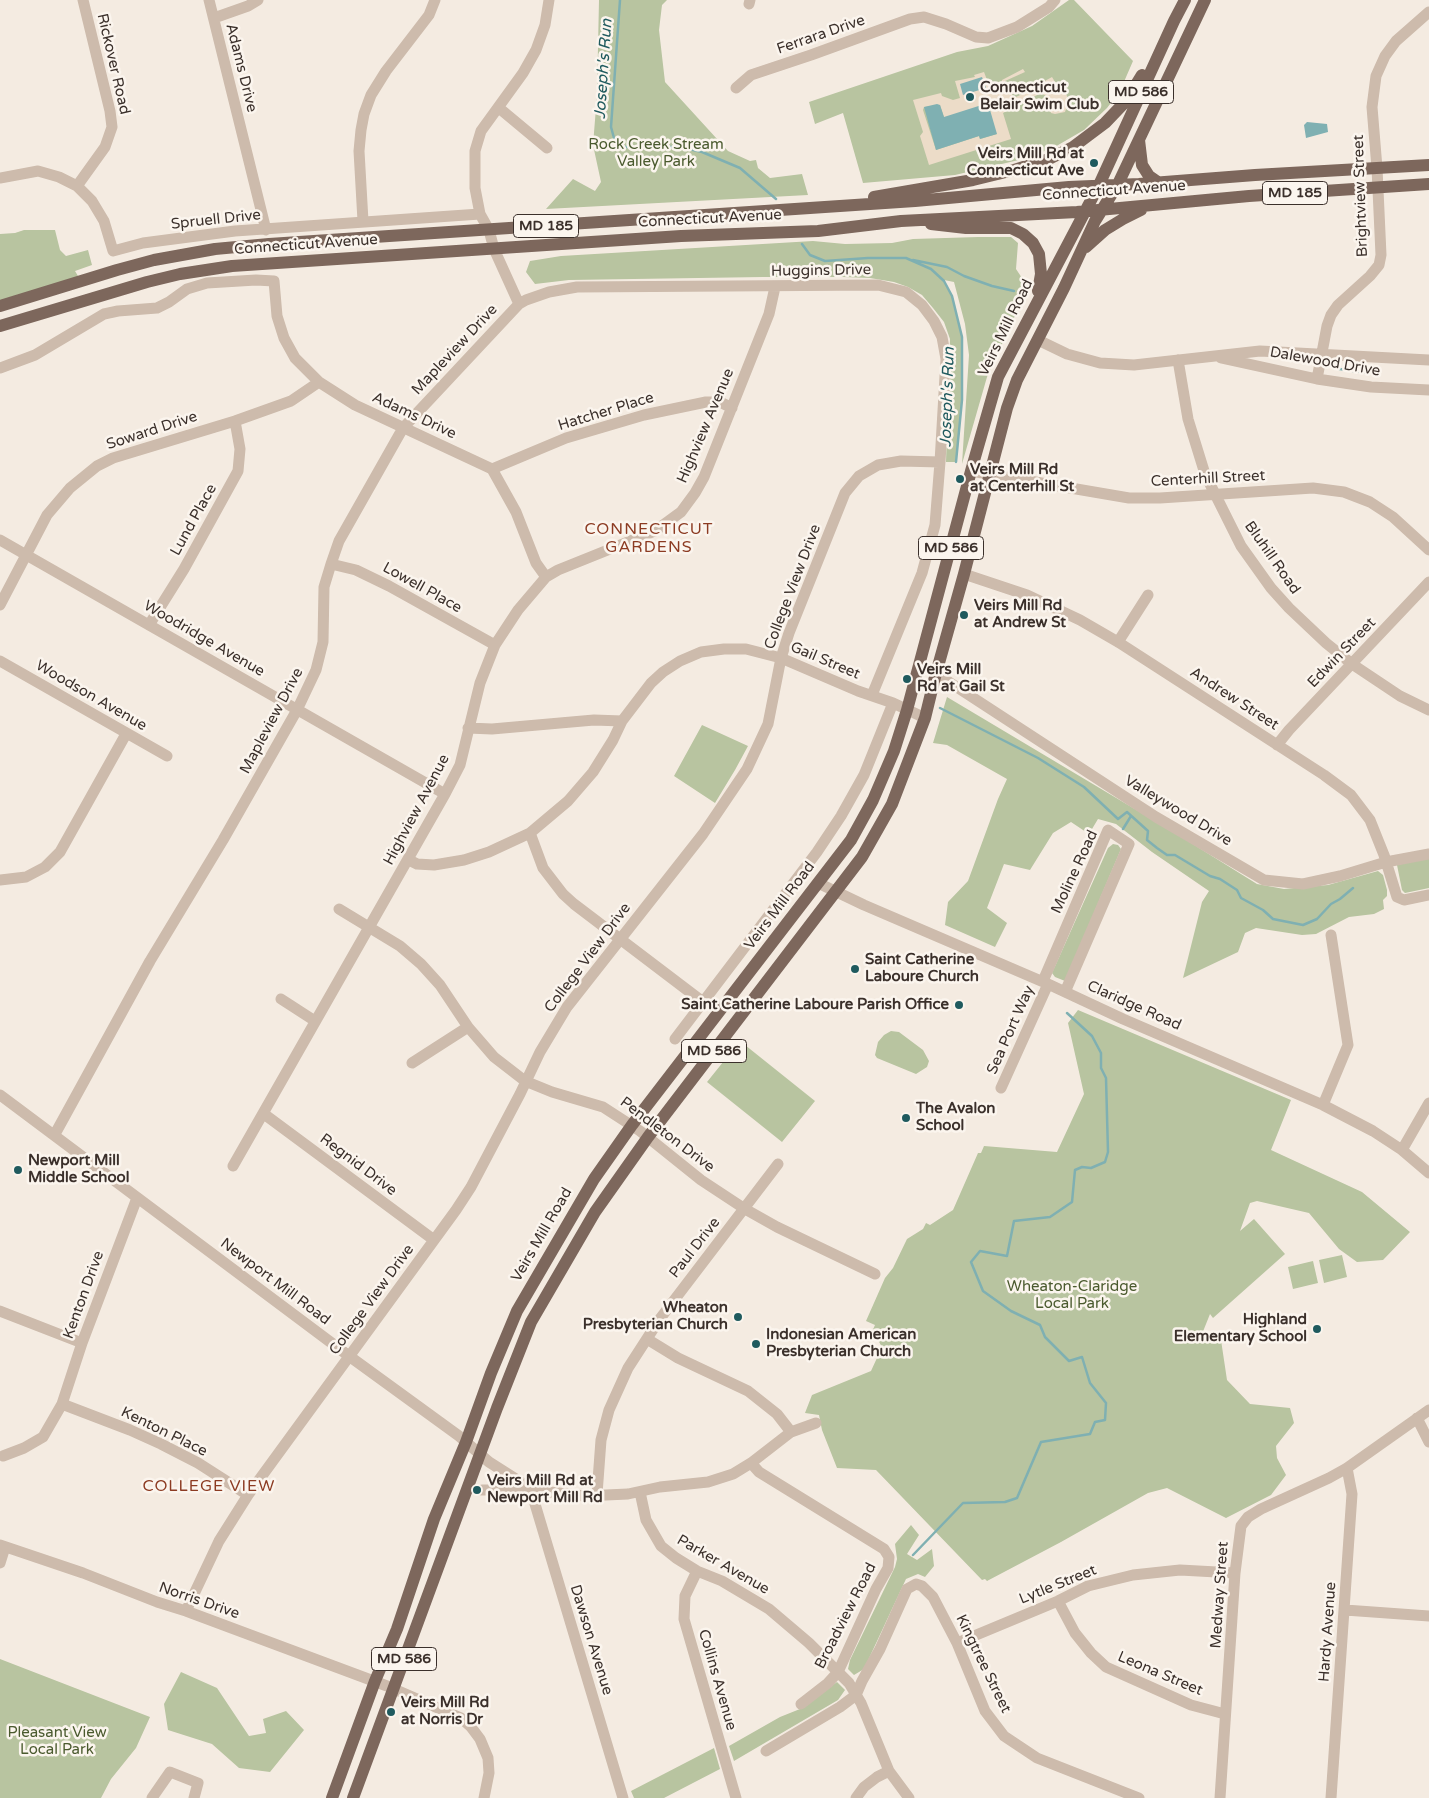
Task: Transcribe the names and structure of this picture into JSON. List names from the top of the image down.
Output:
{
  "streets": {
    "main road": [
      "MD 586",
      "Connecticut Avenue",
      "MD 185",
      "Veirs Mill Road"
    ],
    "street": [
      "Ferrara Drive",
      "Rickover Road",
      "Adams Drive",
      "Brightview Street",
      "Spruell Drive",
      "Huggins Drive",
      "Mapleview Drive",
      "Dalewood Drive",
      "Hatcher Place",
      "Highview Avenue",
      "Soward Drive",
      "Centerhill Street",
      "Lund Place",
      "Bluhill Road",
      "College View Drive",
      "Lowell Place",
      "Woodridge Avenue",
      "Edwin Street",
      "Gail Street",
      "Woodson Avenue",
      "Andrew Street",
      "Valleywood Drive",
      "Moline Road",
      "Claridge Road",
      "Sea Port Way",
      "Pendleton Drive",
      "Regnid Drive",
      "Paul Drive",
      "Newport Mill Road",
      "Kenton Drive",
      "Kenton Place",
      "Parker Avenue",
      "Lytle Street",
      "Medway Street",
      "Norris Drive",
      "Broadview Road",
      "Hardy Avenue",
      "Dawson Avenue",
      "Kingtree Street",
      "Leona Street",
      "Collins Avenue"
    ]
  },
  "crossings": [
    ["Rickover Road", "Spruell Drive"],
    ["Adams Drive", "Spruell Drive"],
    ["Adams Drive", "Mapleview Drive"],
    ["Adams Drive", "Hatcher Place"],
    ["Adams Drive", "Soward Drive"],
    ["Connecticut Avenue", "Brightview Street"],
    ["Connecticut Avenue", "Veirs Mill Road"],
    ["Brightview Street", "Dalewood Drive"],
    ["Huggins Drive", "Mapleview Drive"],
    ["Huggins Drive", "Highview Avenue"],
    ["Huggins Drive", "College View Drive"],
    ["Huggins Drive", "Gail Street"],
    ["Veirs Mill Road", "Dalewood Drive"],
    ["Veirs Mill Road", "Centerhill Street"],
    ["Veirs Mill Road", "Gail Street"],
    ["Veirs Mill Road", "Andrew Street"],
    ["Veirs Mill Road", "Valleywood Drive"],
    ["Veirs Mill Road", "Claridge Road"],
    ["Veirs Mill Road", "Pendleton Drive"],
    ["Veirs Mill Road", "Newport Mill Road"],
    ["Veirs Mill Road", "Norris Drive"],
    ["Mapleview Drive", "Lowell Place"],
    ["Mapleview Drive", "Woodridge Avenue"],
    ["Mapleview Drive", "Newport Mill Road"],
    ["Dalewood Drive", "Bluhill Road"],
    ["Hatcher Place", "Highview Avenue"],
    ["Highview Avenue", "Lowell Place"],
    ["Highview Avenue", "Woodridge Avenue"],
    ["Highview Avenue", "Gail Street"],
    ["Highview Avenue", "Pendleton Drive"],
    ["Highview Avenue", "Regnid Drive"],
    ["Soward Drive", "Lund Place"],
    ["Soward Drive", "Woodridge Avenue"],
    ["Centerhill Street", "Bluhill Road"],
    ["Lund Place", "Woodridge Avenue"],
    ["Bluhill Road", "Edwin Street"],
    ["College View Drive", "Gail Street"],
    ["College View Drive", "Pendleton Drive"],
    ["College View Drive", "Regnid Drive"],
    ["College View Drive", "Newport Mill Road"],
    ["College View Drive", "Kenton Place"],
    ["College View Drive", "Norris Drive"],
    ["Edwin Street", "Andrew Street"],
    ["Andrew Street", "Valleywood Drive"],
    ["Moline Road", "Claridge Road"],
    ["Moline Road", "Sea Port Way"],
    ["Claridge Road", "Sea Port Way"],
    ["Pendleton Drive", "Paul Drive"],
    ["Paul Drive", "Newport Mill Road"],
    ["Newport Mill Road", "Kenton Drive"],
    ["Newport Mill Road", "Parker Avenue"],
    ["Newport Mill Road", "Broadview Road"],
    ["Newport Mill Road", "Dawson Avenue"],
    ["Kenton Drive", "Kenton Place"],
    ["Parker Avenue", "Broadview Road"],
    ["Parker Avenue", "Kingtree Street"],
    ["Parker Avenue", "Collins Avenue"],
    ["Lytle Street", "Medway Street"],
    ["Lytle Street", "Kingtree Street"],
    ["Lytle Street", "Leona Street"],
    ["Medway Street", "Hardy Avenue"],
    ["Medway Street", "Leona Street"]
  ],
  "districts": ["CONNECTICUT GARDENS", "COLLEGE VIEW"],
  "water": ["Joseph's Run"],
  "parks": ["Rock Creek Stream Valley Park", "Wheaton-Claridge Local Park", "Pleasant View Local Park"],
  "places": [
    "Connecticut Belair Swim Club",
    "Veirs Mill Rd at Connecticut Ave",
    "Veirs Mill Rd at Centerhill St",
    "Veirs Mill Rd at Andrew St",
    "Veirs Mill Rd at Gail St",
    "Saint Catherine Laboure Church",
    "Saint Catherine Laboure Parish Office",
    "The Avalon School",
    "Newport Mill Middle School",
    "Wheaton Presbyterian Church",
    "Highland Elementary School",
    "Indonesian American Presbyterian Church",
    "Veirs Mill Rd at Newport Mill Rd",
    "Veirs Mill Rd at Norris Dr"
  ]
}
